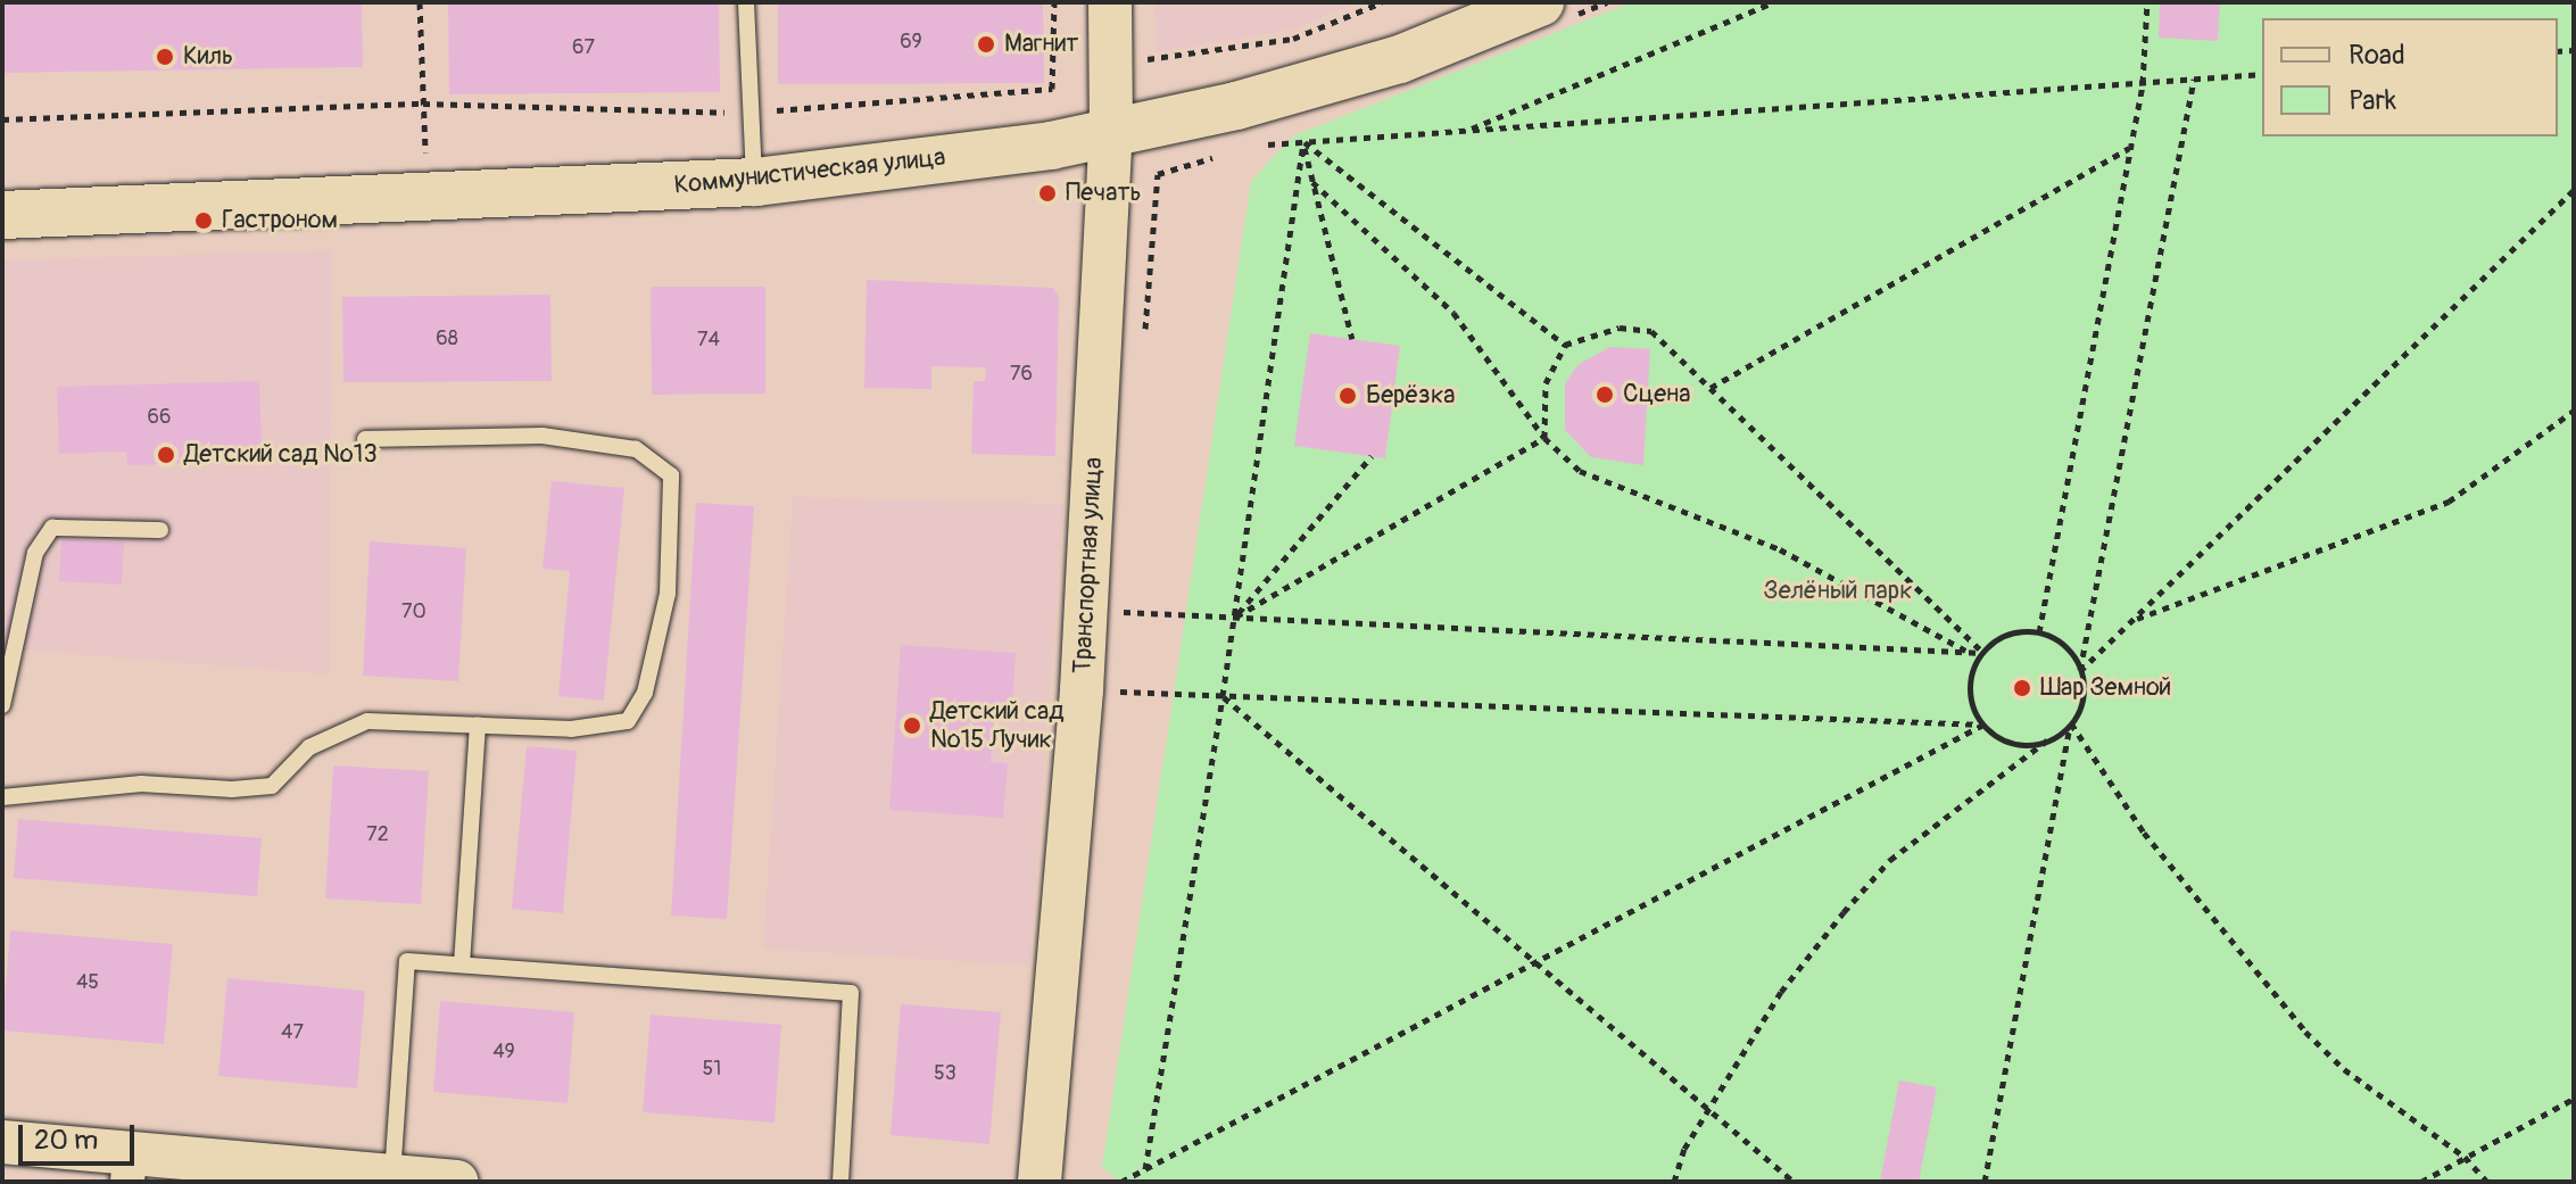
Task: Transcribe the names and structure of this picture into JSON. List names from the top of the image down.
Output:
{
  "streets": {
    "main road": ["Коммунистическая улица"],
    "street": ["Транспортная улица"]
  },
  "crossings": [
    ["Коммунистическая улица", "Транспортная улица"]
  ],
  "parks": ["Зелёный парк"],
  "places": [
    "Магнит",
    "Киль",
    "Печать",
    "Гастроном",
    "Сцена",
    "Берёзка",
    "Детский сад №13",
    "Шар Земной",
    "Детский сад №15 Лучик"
  ],
  "house_numbers": [
    "69",
    "67",
    "68",
    "74",
    "76",
    "66",
    "70",
    "72",
    "45",
    "47",
    "49",
    "51",
    "53"
  ],
  "legend": ["Road", "Park"],
  "scale_bar": "20 m"
}
